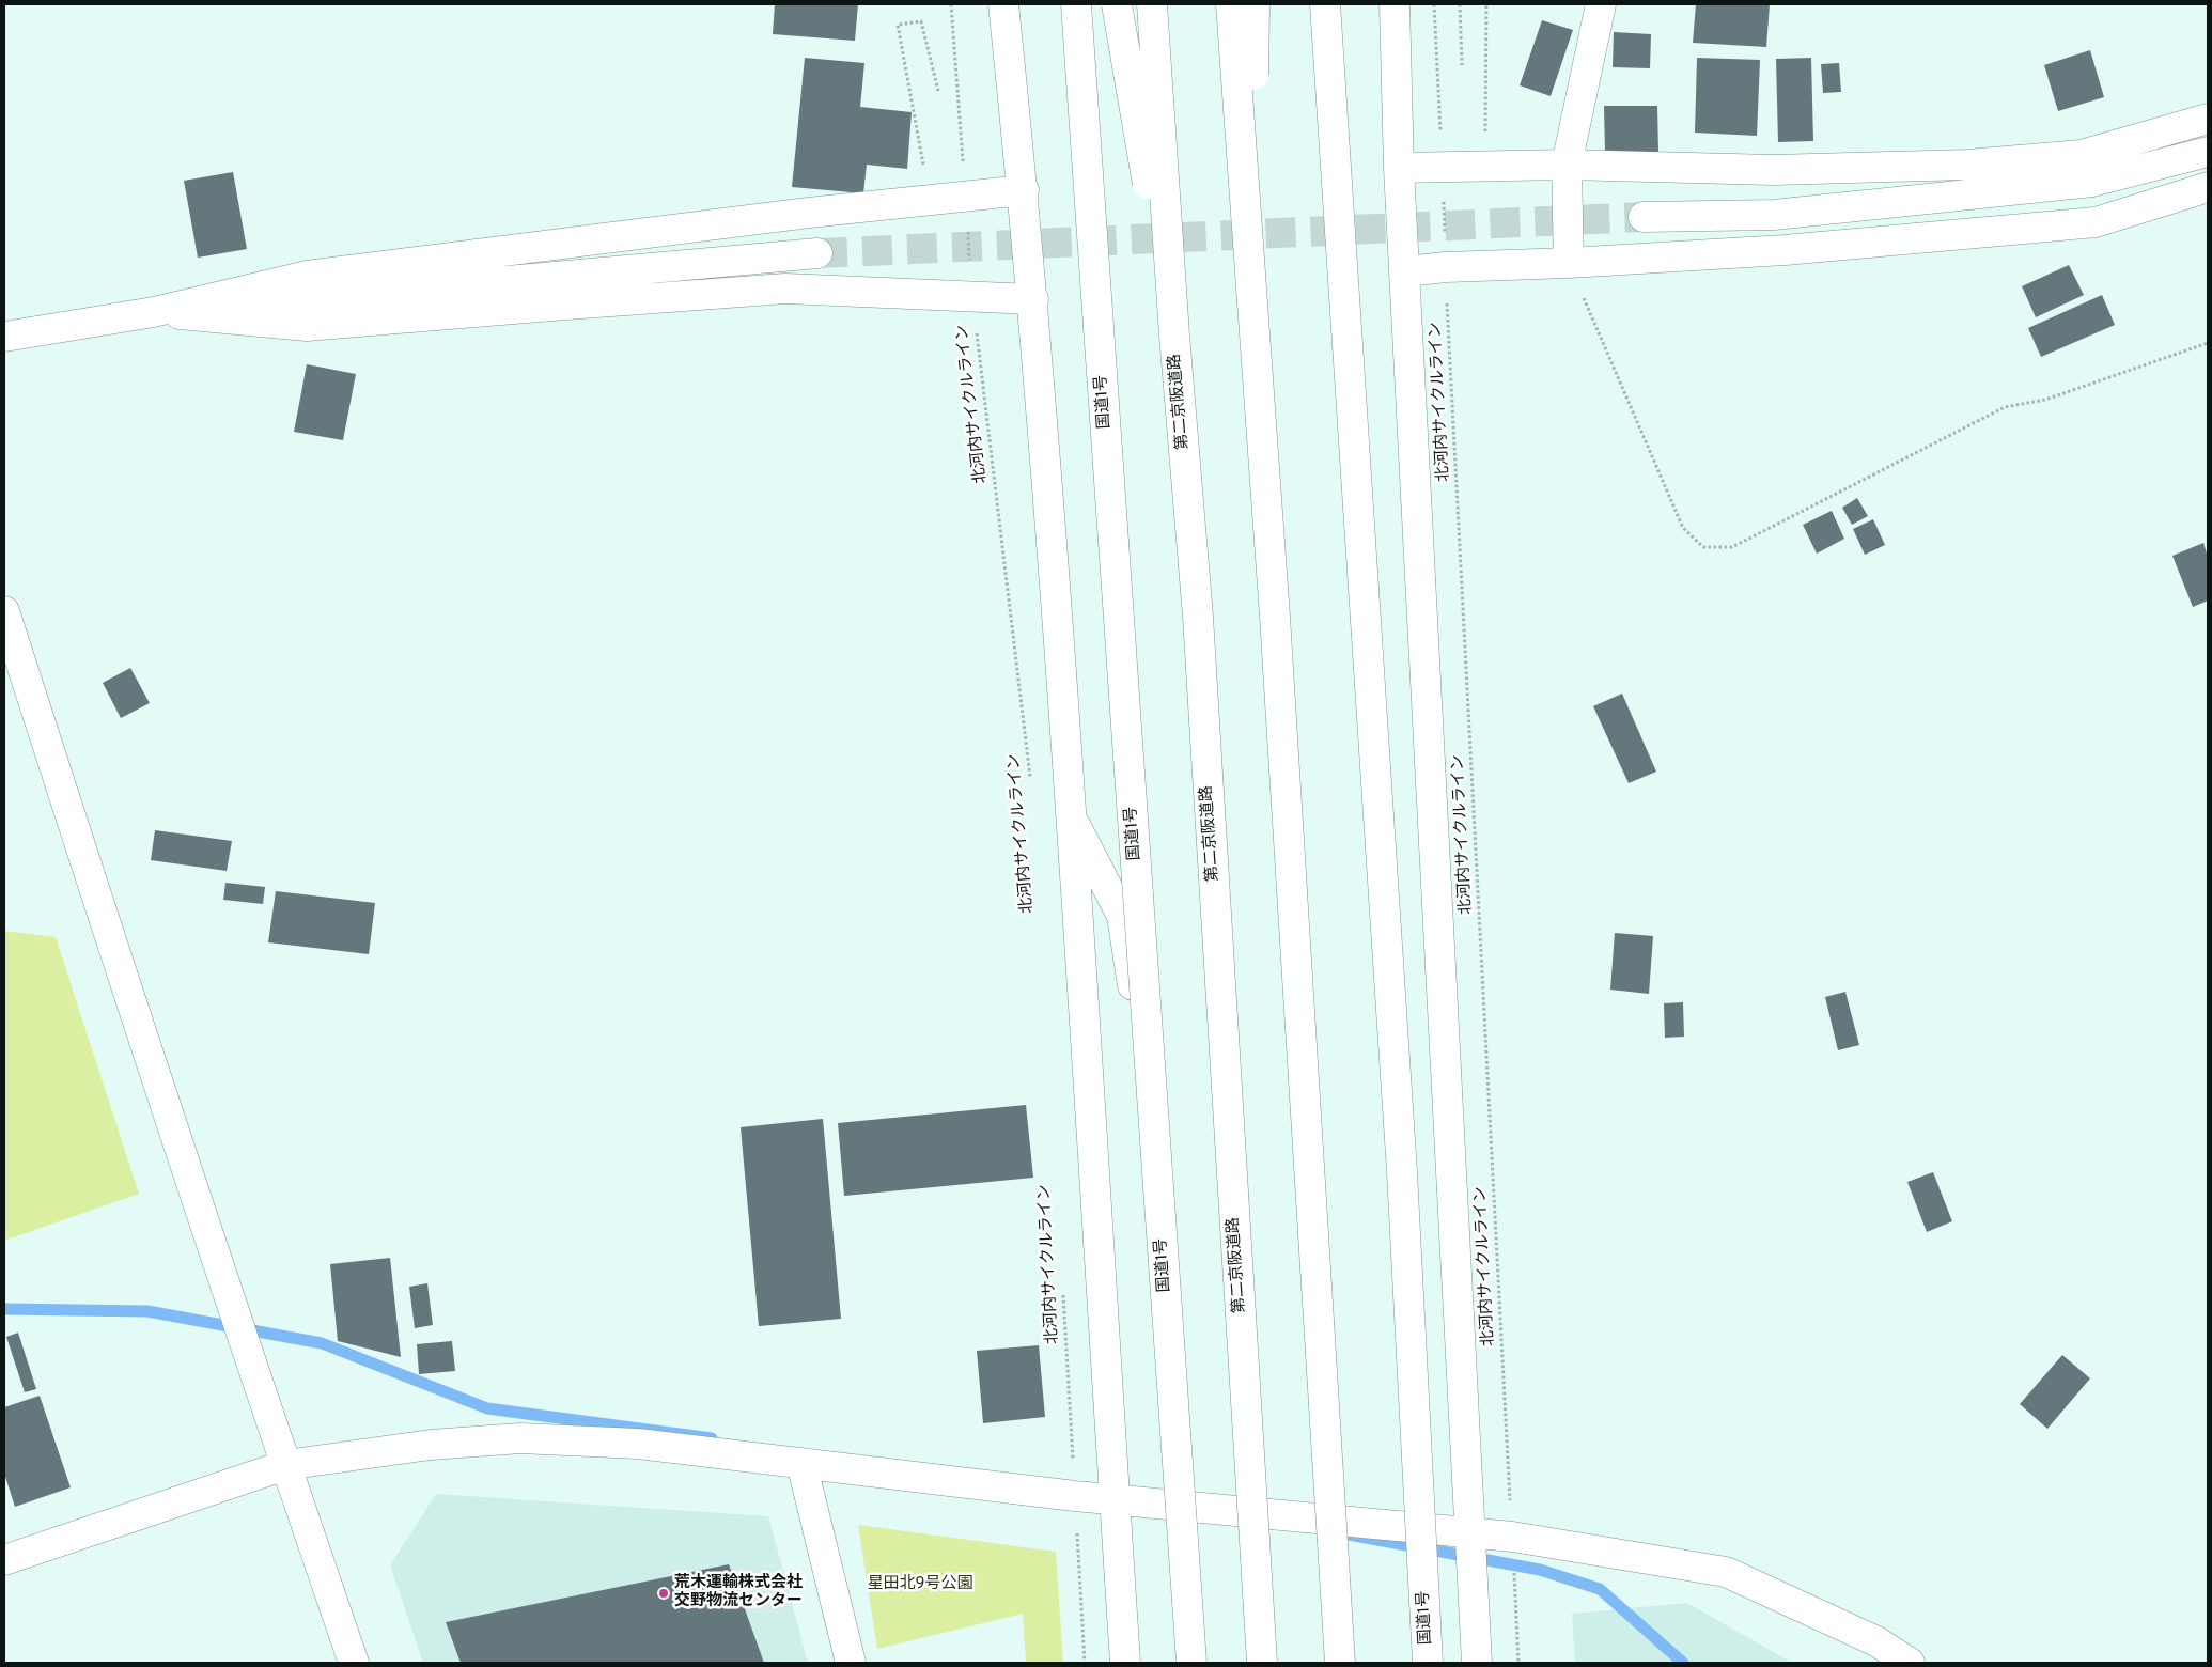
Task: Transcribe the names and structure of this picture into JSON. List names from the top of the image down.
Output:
{
  "streets": {
    "main road": ["国道1号", "第二京阪道路"],
    "path": ["北河内サイクルライン"]
  },
  "parks": ["星田北9号公園"],
  "places": ["荒木運輸株式会社 交野物流センター"]
}
